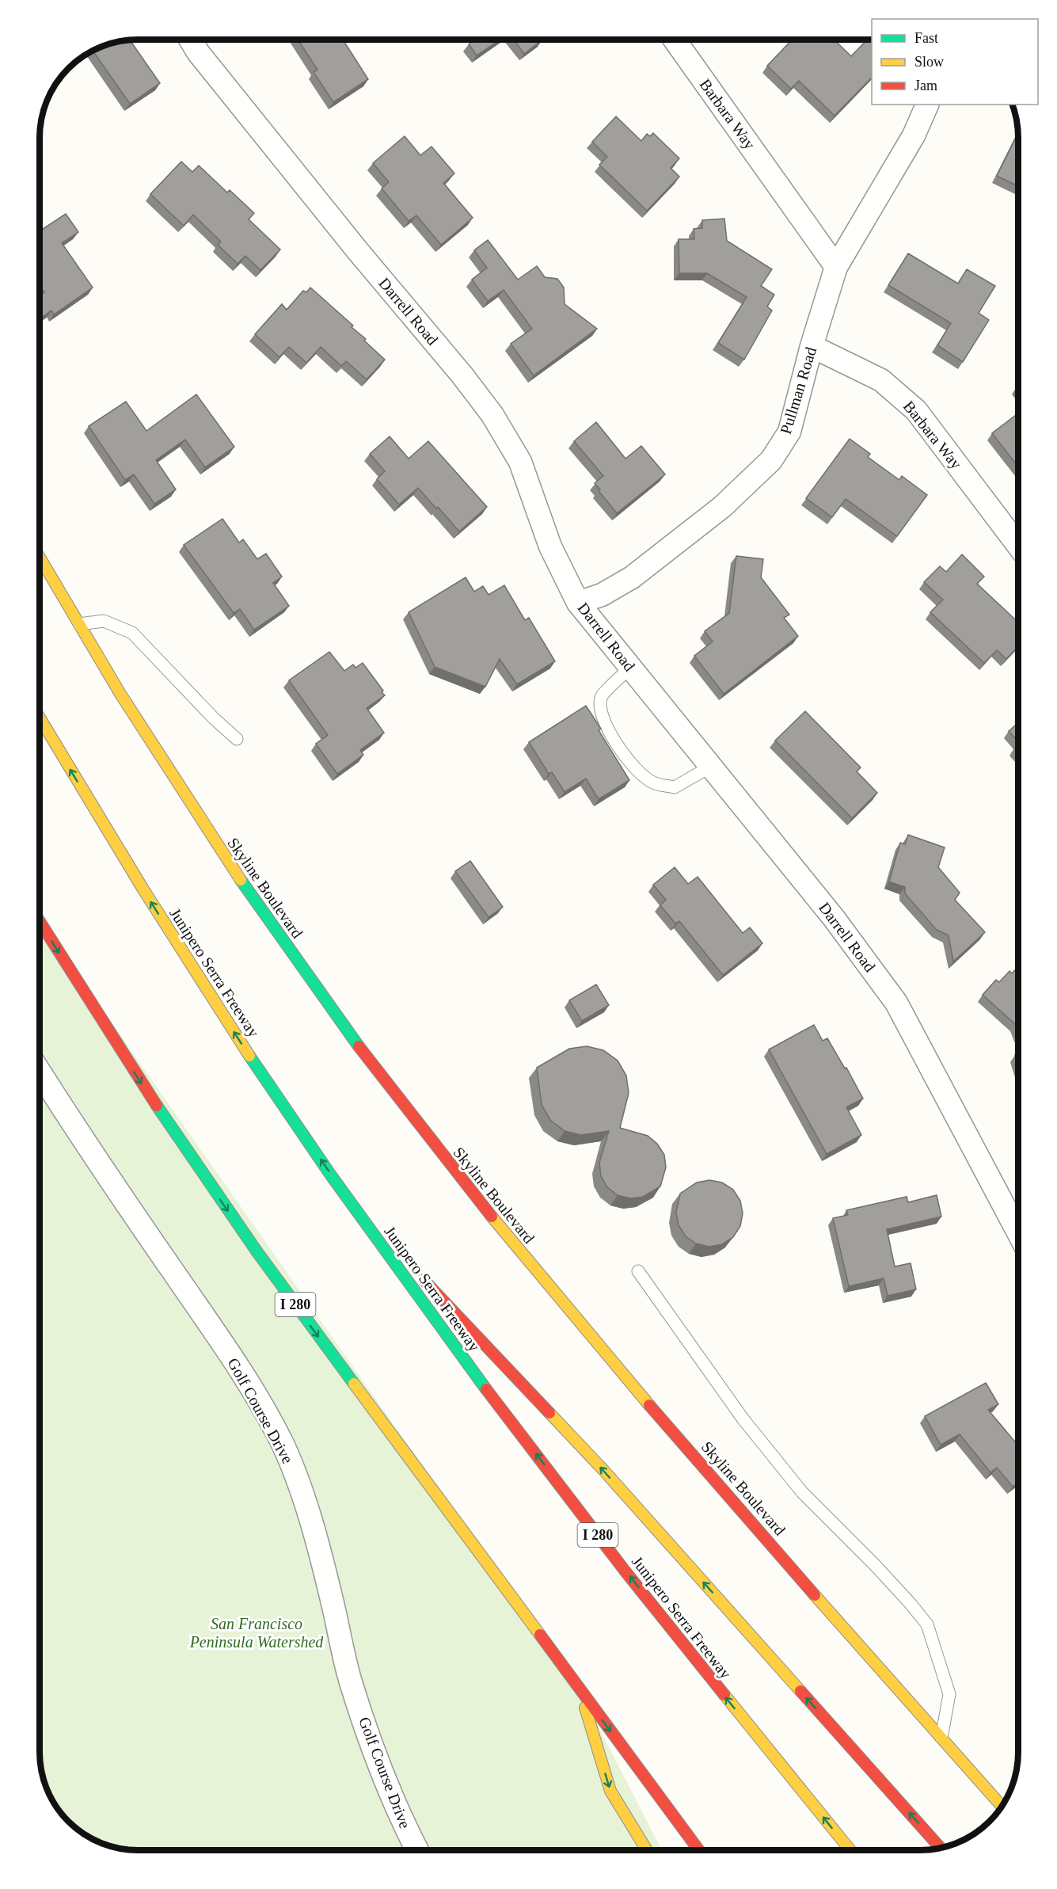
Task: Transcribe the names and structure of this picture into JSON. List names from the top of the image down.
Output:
{
  "streets": {
    "main road": ["Skyline Boulevard", "Junipero Serra Freeway", "I 280"],
    "street": [
      "Barbara Way",
      "Darrell Road",
      "Pullman Road",
      "Golf Course Drive"
    ]
  },
  "crossings": [
    ["Barbara Way", "Pullman Road"],
    ["Darrell Road", "Pullman Road"]
  ],
  "parks": ["San Francisco Peninsula Watershed"],
  "legend": ["Fast", "Slow", "Jam"]
}
